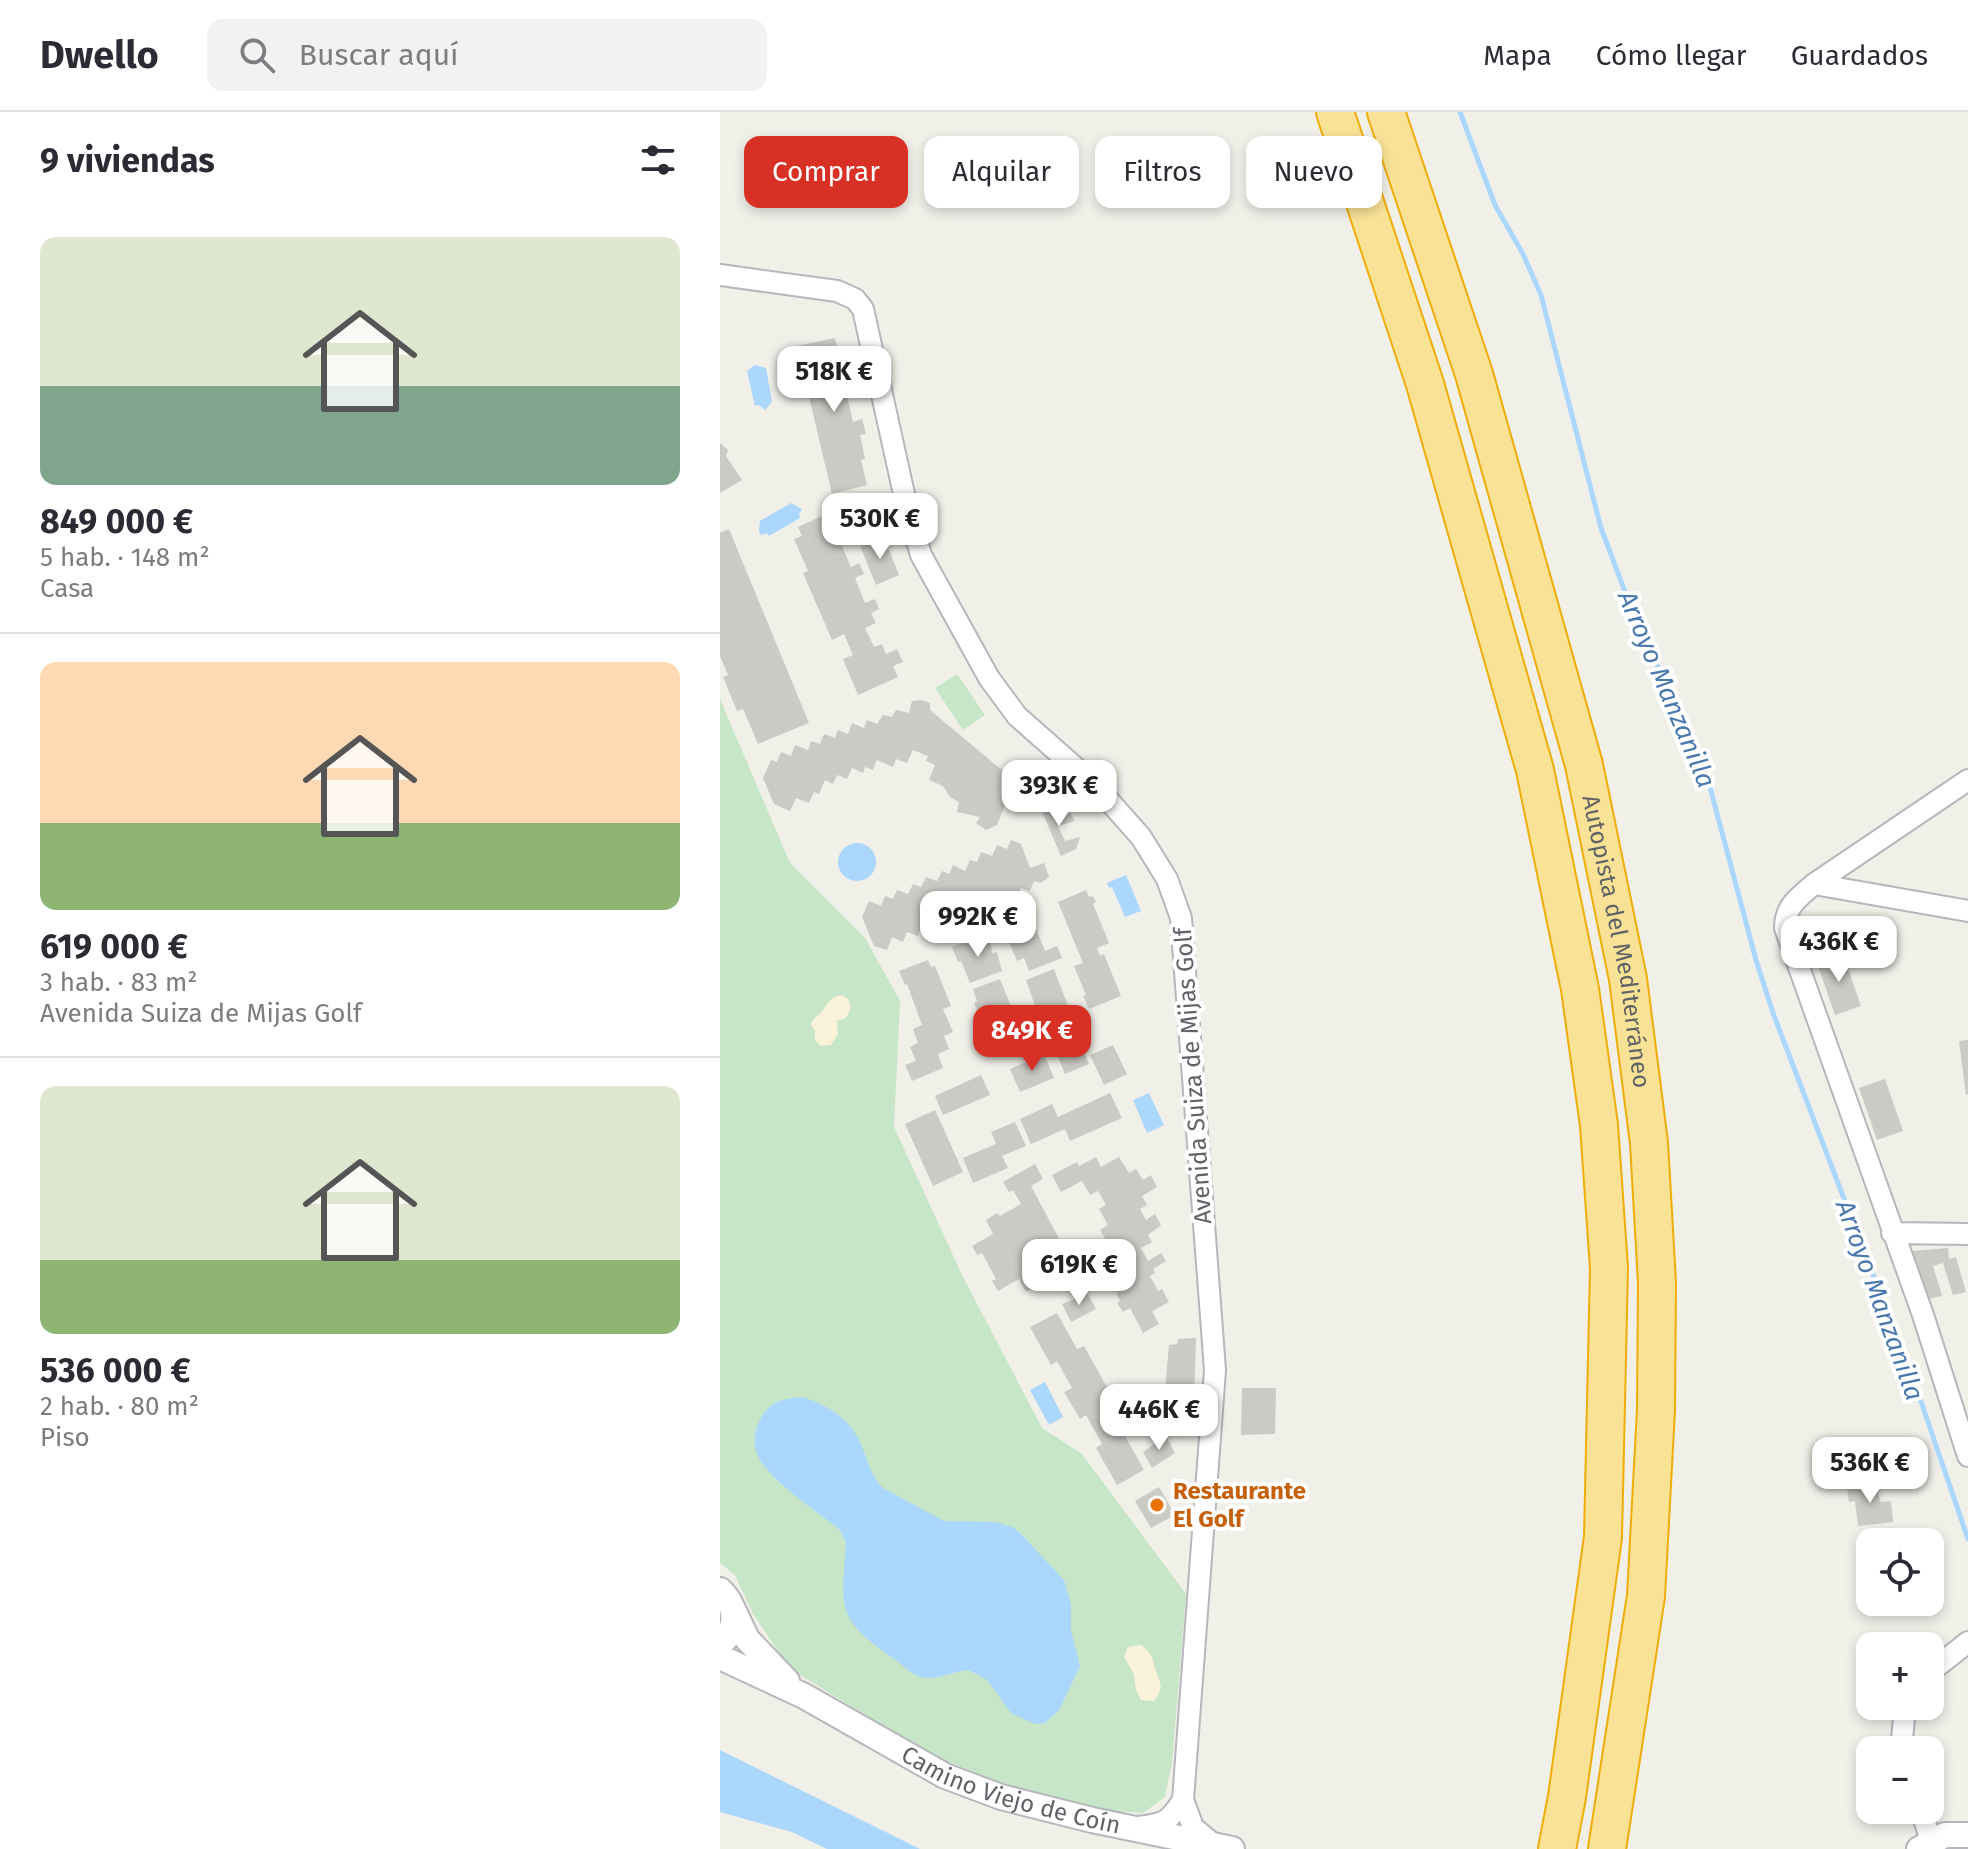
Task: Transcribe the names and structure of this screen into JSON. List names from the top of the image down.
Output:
{
  "streets": {
    "highway": ["Autopista del Mediterráneo"],
    "street": ["Avenida Suiza de Mijas Golf", "Camino Viejo de Coín"]
  },
  "water": ["Arroyo Manzanilla"],
  "places": ["Restaurante El Golf"],
  "page": {
    "header": "Dwello",
    "search": "Buscar aquí",
    "nav": ["Mapa", "Cómo llegar", "Guardados"],
    "heading": "9 viviendas",
    "chip": [
      "Comprar",
      "Alquilar",
      "Filtros",
      "Nuevo"
    ],
    "list": [
      {
        "name": "849 000 €",
        "note": "5 hab. · 148 m² · Casa"
      },
      {
        "name": "619 000 €",
        "note": "3 hab. · 83 m² · Avenida Suiza de Mijas Golf"
      },
      {
        "name": "536 000 €",
        "note": "2 hab. · 80 m² · Piso"
      }
    ],
    "price": [
      "518K €",
      "530K €",
      "393K €",
      "992K €",
      "436K €",
      "849K €",
      "619K €",
      "446K €",
      "536K €"
    ],
    "map_buttons": ["+", "−"]
  }
}
